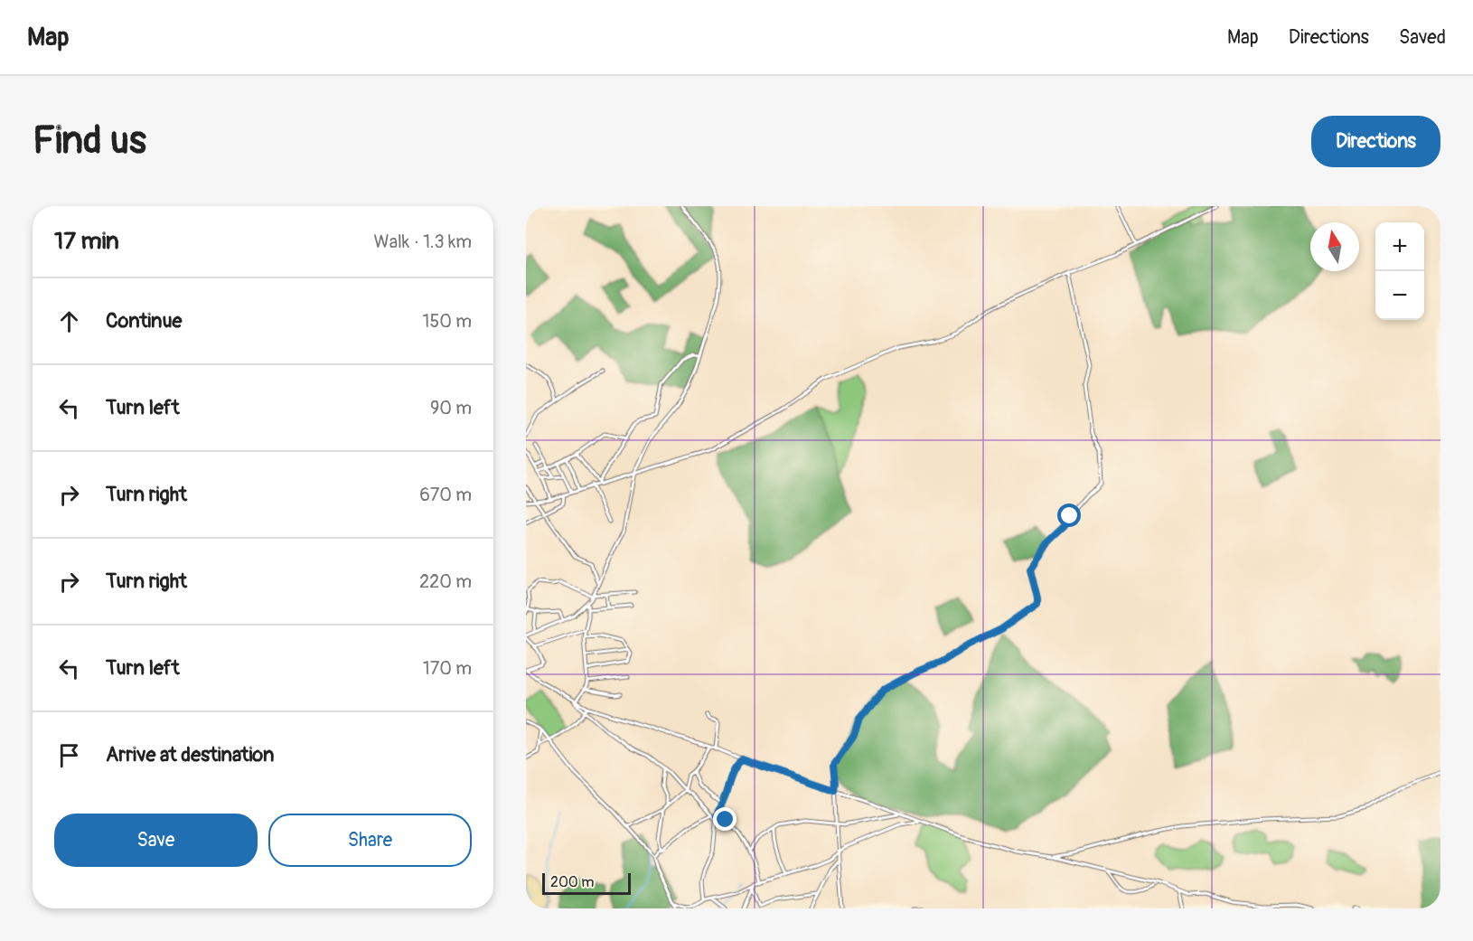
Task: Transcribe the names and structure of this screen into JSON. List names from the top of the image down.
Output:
{
  "scale_bar": "200 m",
  "north": "top",
  "page": {
    "header": "Map",
    "nav": ["Map", "Directions", "Saved"],
    "buttons": [
      "Directions",
      ["Save", "Share"]
    ],
    "title": "Find us",
    "heading": ["17 min", "Walk · 1.3 km"],
    "map_buttons": ["+", "−"],
    "list": [
      ["Continue", "150 m"],
      ["Turn left", "90 m"],
      ["Turn right", "670 m"],
      ["Turn right", "220 m"],
      ["Turn left", "170 m"],
      "Arrive at destination"
    ],
    "scale": "200 m"
  }
}
